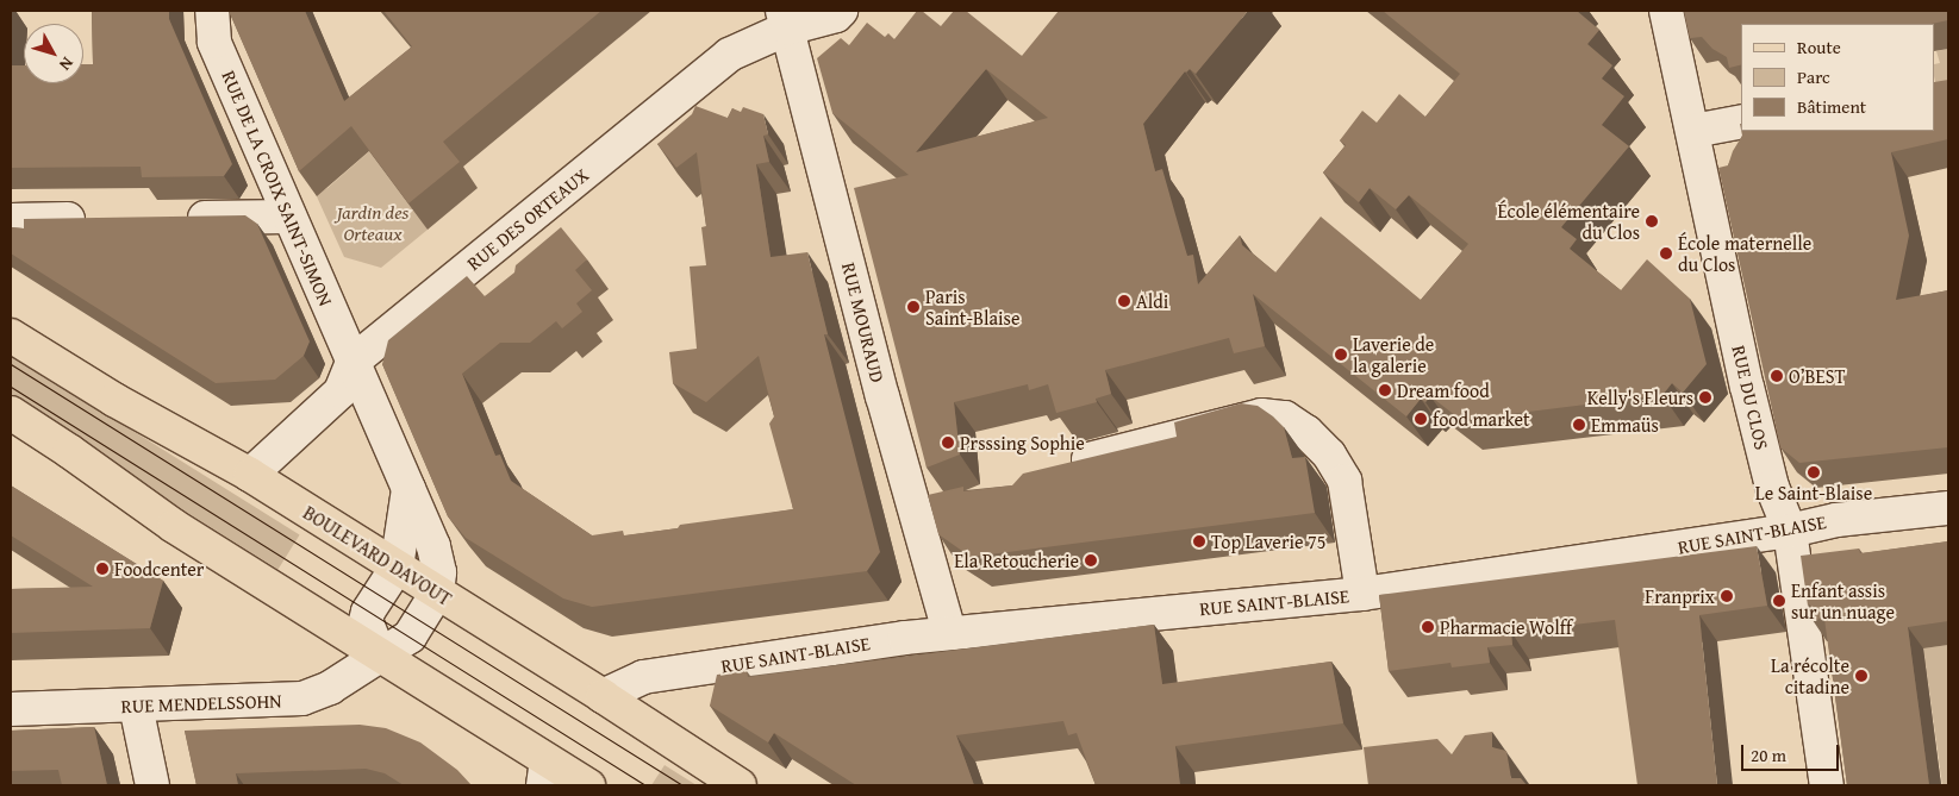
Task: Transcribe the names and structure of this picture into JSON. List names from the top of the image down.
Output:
{
  "streets": {
    "main road": ["BOULEVARD DAVOUT"],
    "street": [
      "RUE DE LA CROIX SAINT-SIMON",
      "RUE DES ORTEAUX",
      "RUE MOURAUD",
      "RUE DU CLOS",
      "RUE SAINT-BLAISE",
      "RUE MENDELSSOHN"
    ]
  },
  "crossings": [
    ["RUE DE LA CROIX SAINT-SIMON", "RUE DES ORTEAUX"],
    ["RUE DE LA CROIX SAINT-SIMON", "BOULEVARD DAVOUT"],
    ["RUE DE LA CROIX SAINT-SIMON", "RUE MENDELSSOHN"],
    ["RUE DES ORTEAUX", "RUE MOURAUD"],
    ["RUE DES ORTEAUX", "BOULEVARD DAVOUT"],
    ["RUE MOURAUD", "RUE SAINT-BLAISE"],
    ["RUE DU CLOS", "RUE SAINT-BLAISE"],
    ["RUE SAINT-BLAISE", "BOULEVARD DAVOUT"],
    ["BOULEVARD DAVOUT", "RUE MENDELSSOHN"]
  ],
  "parks": ["Jardin des Orteaux"],
  "places": [
    "École élémentaire du Clos",
    "École maternelle du Clos",
    "Aldi",
    "Paris Saint-Blaise",
    "Laverie de la galerie",
    "O’BEST",
    "Dream food",
    "Kelly's Fleurs",
    "food market",
    "Emmaüs",
    "Prsssing Sophie",
    "Le Saint-Blaise",
    "Top Laverie 75",
    "Ela Retoucherie",
    "Foodcenter",
    "Franprix",
    "Enfant assis sur un nuage",
    "Pharmacie Wolff",
    "La récolte citadine"
  ],
  "legend": ["Route", "Parc", "Bâtiment"],
  "scale_bar": "20 m",
  "north": "bottom right"
}
